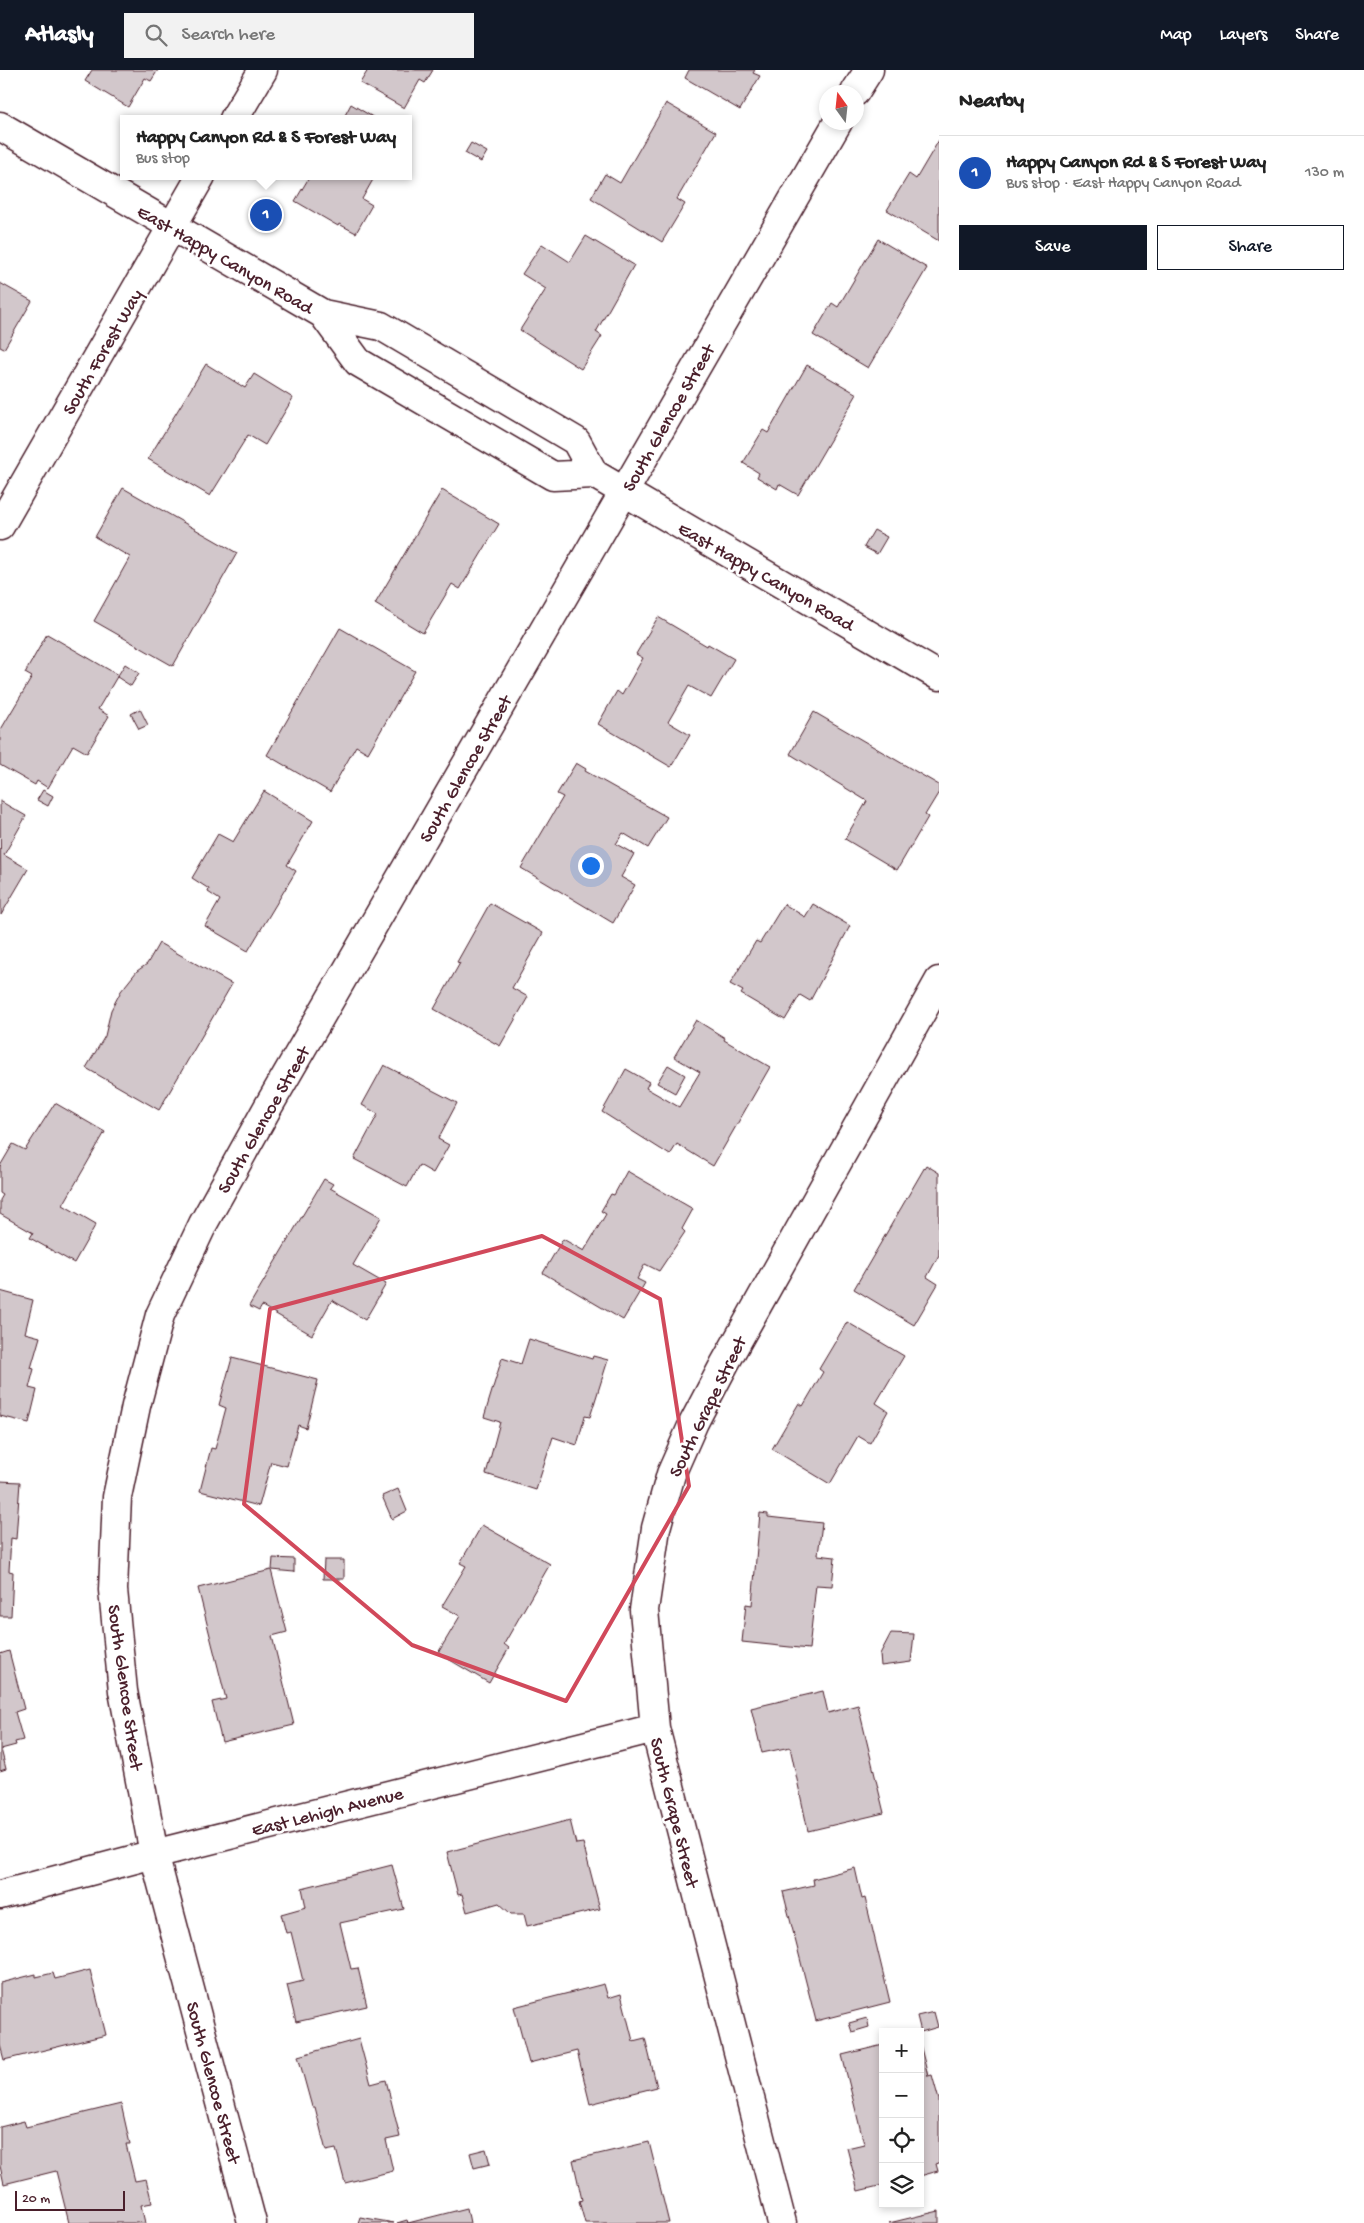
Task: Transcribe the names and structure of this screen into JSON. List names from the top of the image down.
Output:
{
  "streets": {
    "street": [
      "East Happy Canyon Road",
      "South Forest Way",
      "South Glencoe Street",
      "South Grape Street",
      "East Lehigh Avenue"
    ]
  },
  "crossings": [
    ["East Happy Canyon Road", "South Forest Way"],
    ["East Happy Canyon Road", "South Glencoe Street"],
    ["South Glencoe Street", "East Lehigh Avenue"],
    ["South Grape Street", "East Lehigh Avenue"]
  ],
  "scale_bar": "20 m",
  "north": "top",
  "page": {
    "header": "Atlasly",
    "search": "Search here",
    "nav": ["Map", "Layers", "Share"],
    "heading": "Nearby",
    "popup": ["Happy Canyon Rd & S Forest Way", "Bus stop"],
    "list": [
      {
        "mark": "1",
        "name": "Happy Canyon Rd & S Forest Way",
        "note": "Bus stop · East Happy Canyon Road",
        "value": "130 m"
      }
    ],
    "pins": "1",
    "buttons": ["Save", "Share"],
    "map_buttons": ["+", "−"],
    "scale": "20 m"
  }
}
